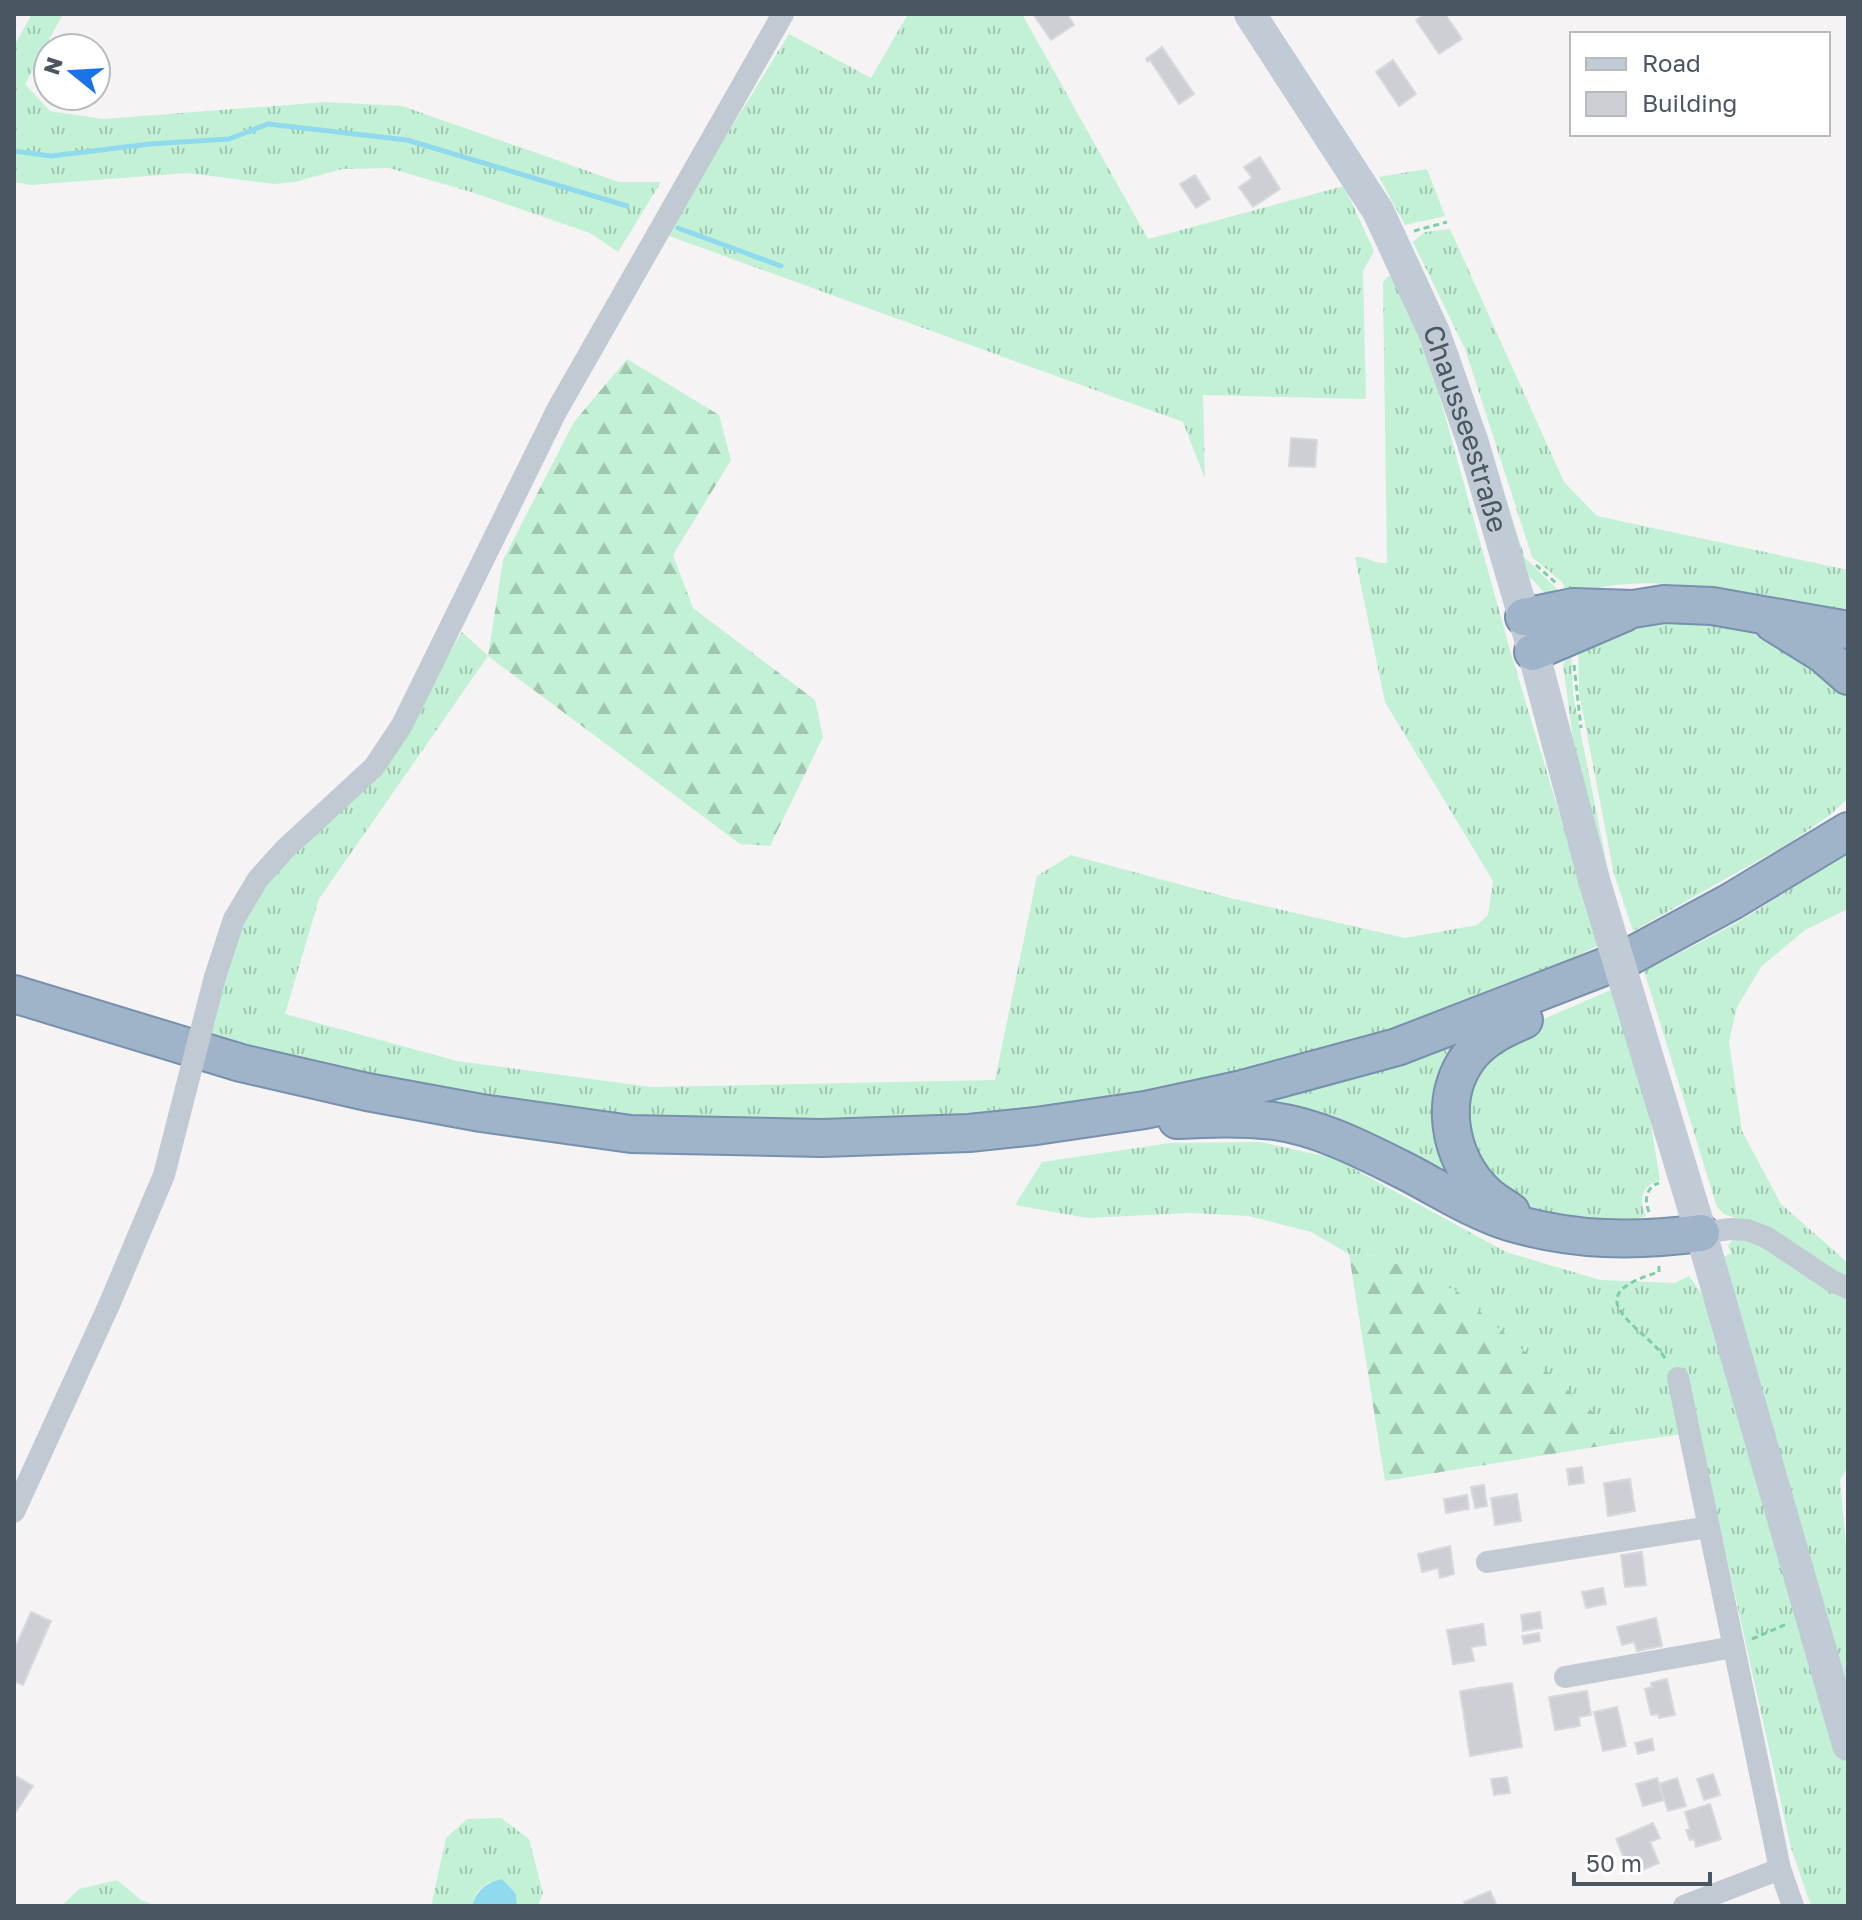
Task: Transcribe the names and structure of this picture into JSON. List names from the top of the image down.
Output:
{
  "streets": {
    "main road": ["Chausseestraße"]
  },
  "legend": ["Road", "Building"],
  "scale_bar": "50 m",
  "north": "left"
}
